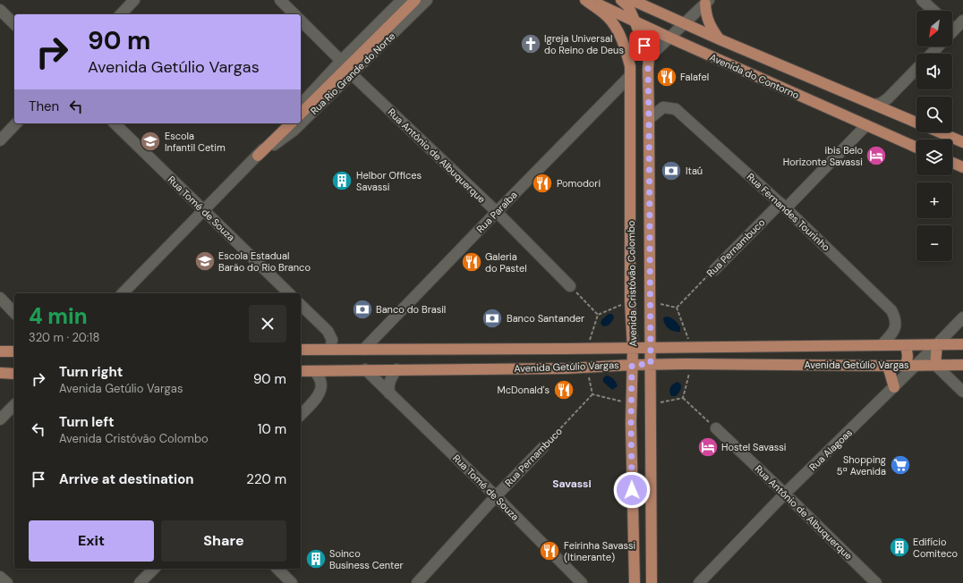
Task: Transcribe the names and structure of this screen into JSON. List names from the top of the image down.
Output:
{
  "streets": {
    "main road": ["Avenida do Contorno", "Avenida Cristóvão Colombo", "Avenida Getúlio Vargas"],
    "street": [
      "Rua Rio Grande do Norte",
      "Rua Antônio de Albuquerque",
      "Rua Tomé de Souza",
      "Rua Paraíba",
      "Rua Fernandes Tourinho",
      "Rua Pernambuco",
      "Rua Alagoas"
    ]
  },
  "crossings": [
    ["Rua Rio Grande do Norte", "Rua Antônio de Albuquerque"],
    ["Rua Rio Grande do Norte", "Rua Tomé de Souza"],
    ["Avenida do Contorno", "Rua Pernambuco"],
    ["Avenida do Contorno", "Avenida Cristóvão Colombo"],
    ["Rua Antônio de Albuquerque", "Rua Paraíba"],
    ["Rua Antônio de Albuquerque", "Rua Alagoas"],
    ["Rua Tomé de Souza", "Rua Pernambuco"],
    ["Rua Tomé de Souza", "Avenida Getúlio Vargas"],
    ["Rua Paraíba", "Avenida Cristóvão Colombo"],
    ["Rua Paraíba", "Avenida Getúlio Vargas"],
    ["Rua Fernandes Tourinho", "Rua Pernambuco"],
    ["Rua Fernandes Tourinho", "Avenida Cristóvão Colombo"],
    ["Rua Fernandes Tourinho", "Avenida Getúlio Vargas"],
    ["Avenida Cristóvão Colombo", "Avenida Getúlio Vargas"],
    ["Avenida Getúlio Vargas", "Rua Alagoas"]
  ],
  "districts": ["Savassi"],
  "places": {
    "church": ["Igreja Universal do Reino de Deus"],
    "restaurant": [
      "Falafel",
      "Pomodori",
      "Galeria do Pastel",
      "McDonald's",
      "Feirinha Savassi (Itinerante)"
    ],
    "school or university": ["Escola Infantil Cetim", "Escola Estadual Barão do Rio Branco"],
    "hotel": ["ibis Belo Horizonte Savassi", "Hostel Savassi"],
    "bank": ["Itaú", "Banco do Brasil", "Banco Santander"],
    "building": ["Helbor Offices Savassi", "Edifício Comiteco", "Soinco Business Center"],
    "supermarket": ["Shopping 5ª Avenida"]
  },
  "north": "bottom left",
  "page": {
    "map_buttons": ["+", "−"],
    "turn": ["90 m", "Avenida Getúlio Vargas"],
    "then": "Then",
    "heading": ["4 min", "320 m · 20:18"],
    "list": [
      {
        "name": "Turn right",
        "note": "Avenida Getúlio Vargas",
        "value": "90 m"
      },
      {
        "name": "Turn left",
        "note": "Avenida Cristóvão Colombo",
        "value": "10 m"
      },
      {
        "name": "Arrive at destination",
        "value": "220 m"
      }
    ],
    "buttons": ["Exit", "Share"]
  }
}
